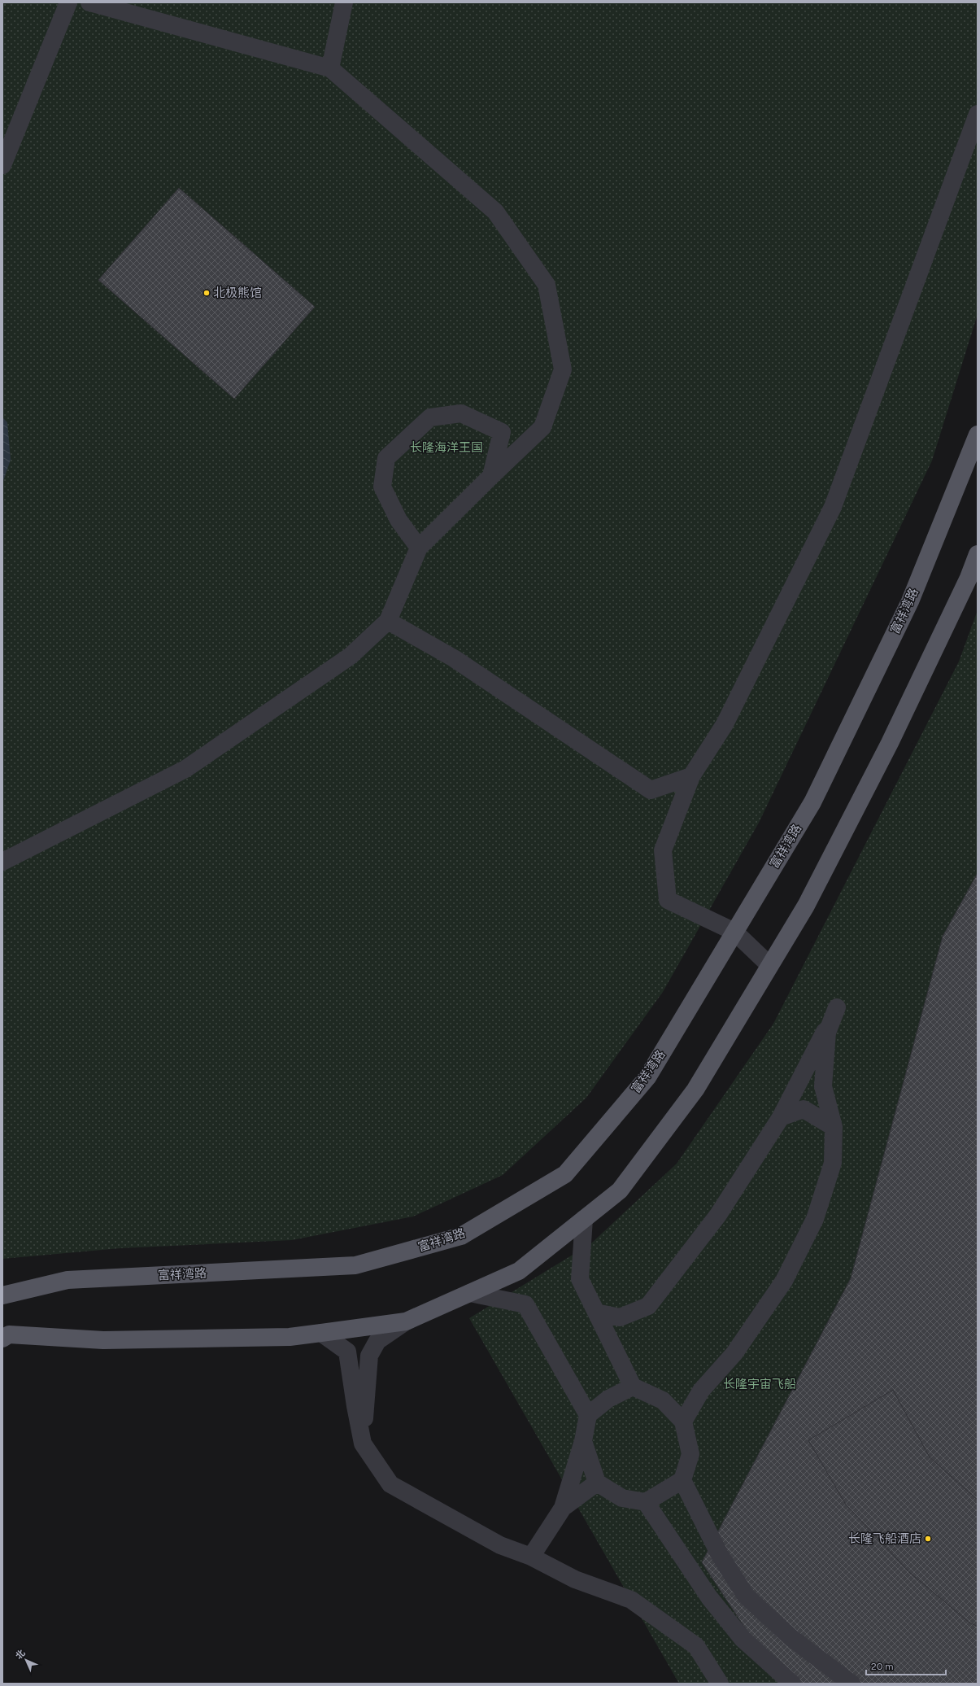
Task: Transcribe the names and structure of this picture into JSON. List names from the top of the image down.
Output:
{
  "streets": {
    "main road": ["富祥湾路"]
  },
  "parks": ["长隆海洋王国", "长隆宇宙飞船"],
  "places": ["北极熊馆", "长隆飞船酒店"],
  "scale_bar": "20 m",
  "north": "top left"
}
